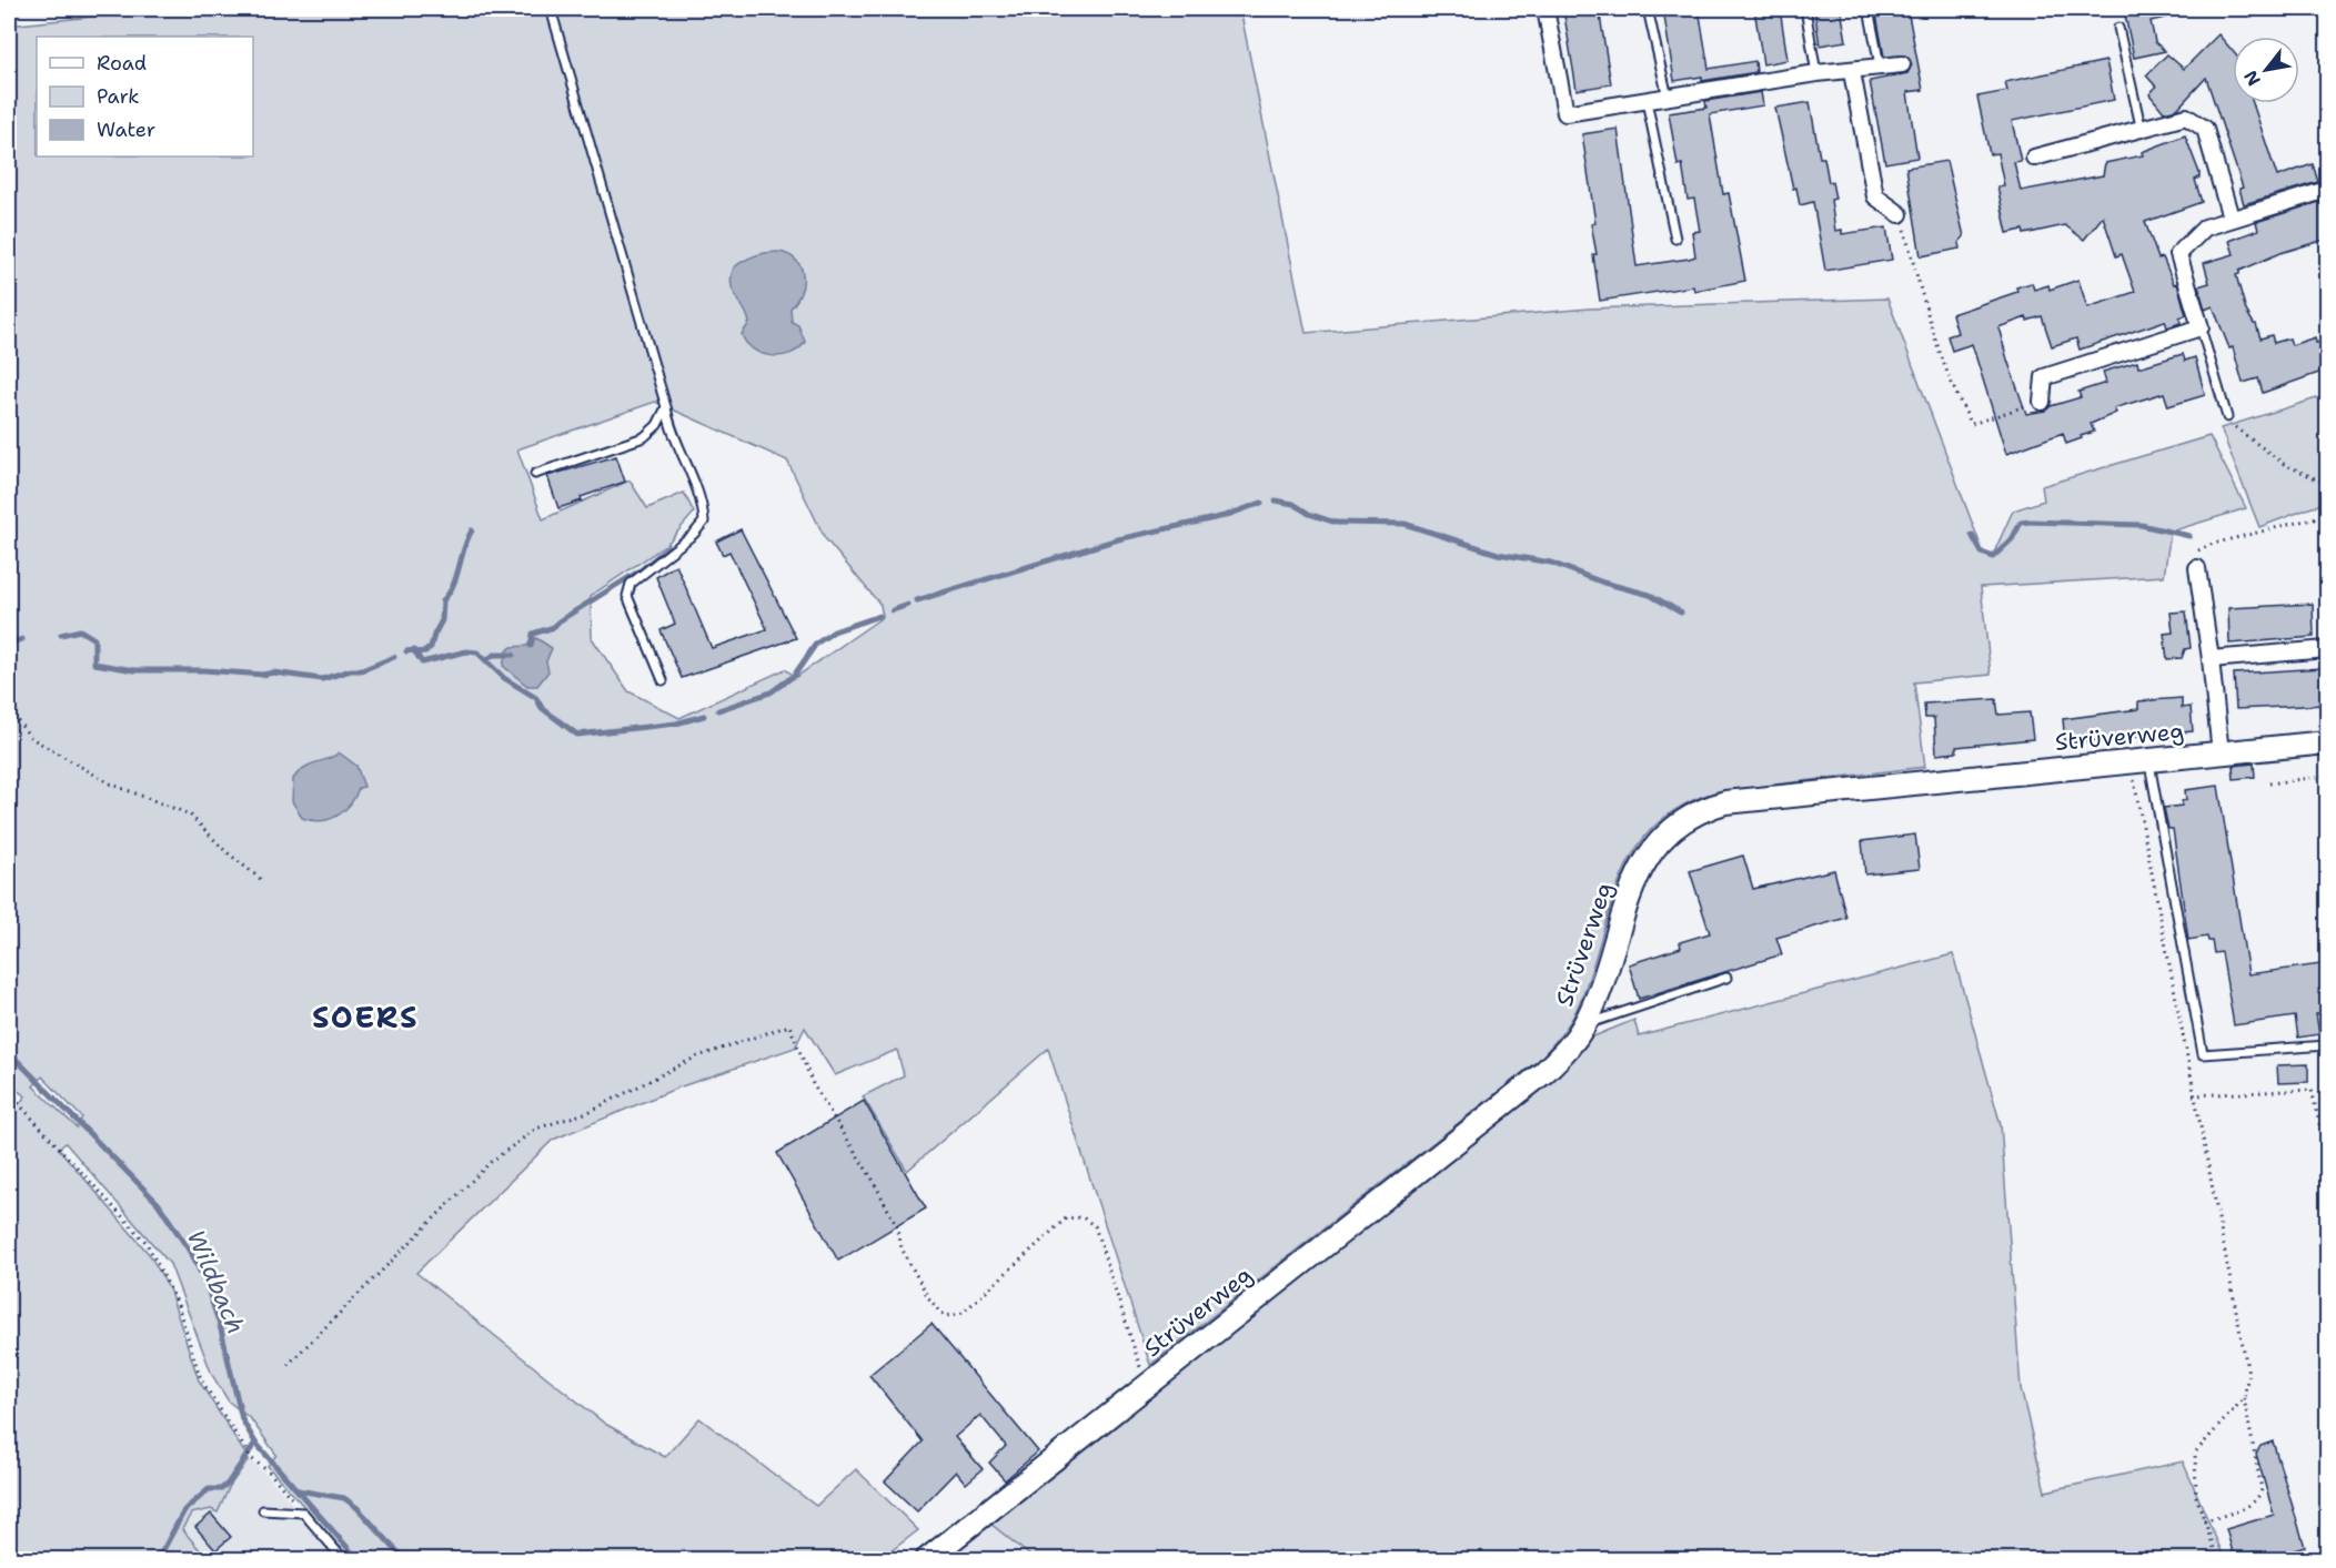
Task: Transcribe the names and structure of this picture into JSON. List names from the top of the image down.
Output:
{
  "streets": {
    "street": ["Strüverweg"]
  },
  "districts": ["SOERS"],
  "water": ["Wildbach"],
  "legend": ["Road", "Park", "Water"],
  "north": "bottom left"
}
